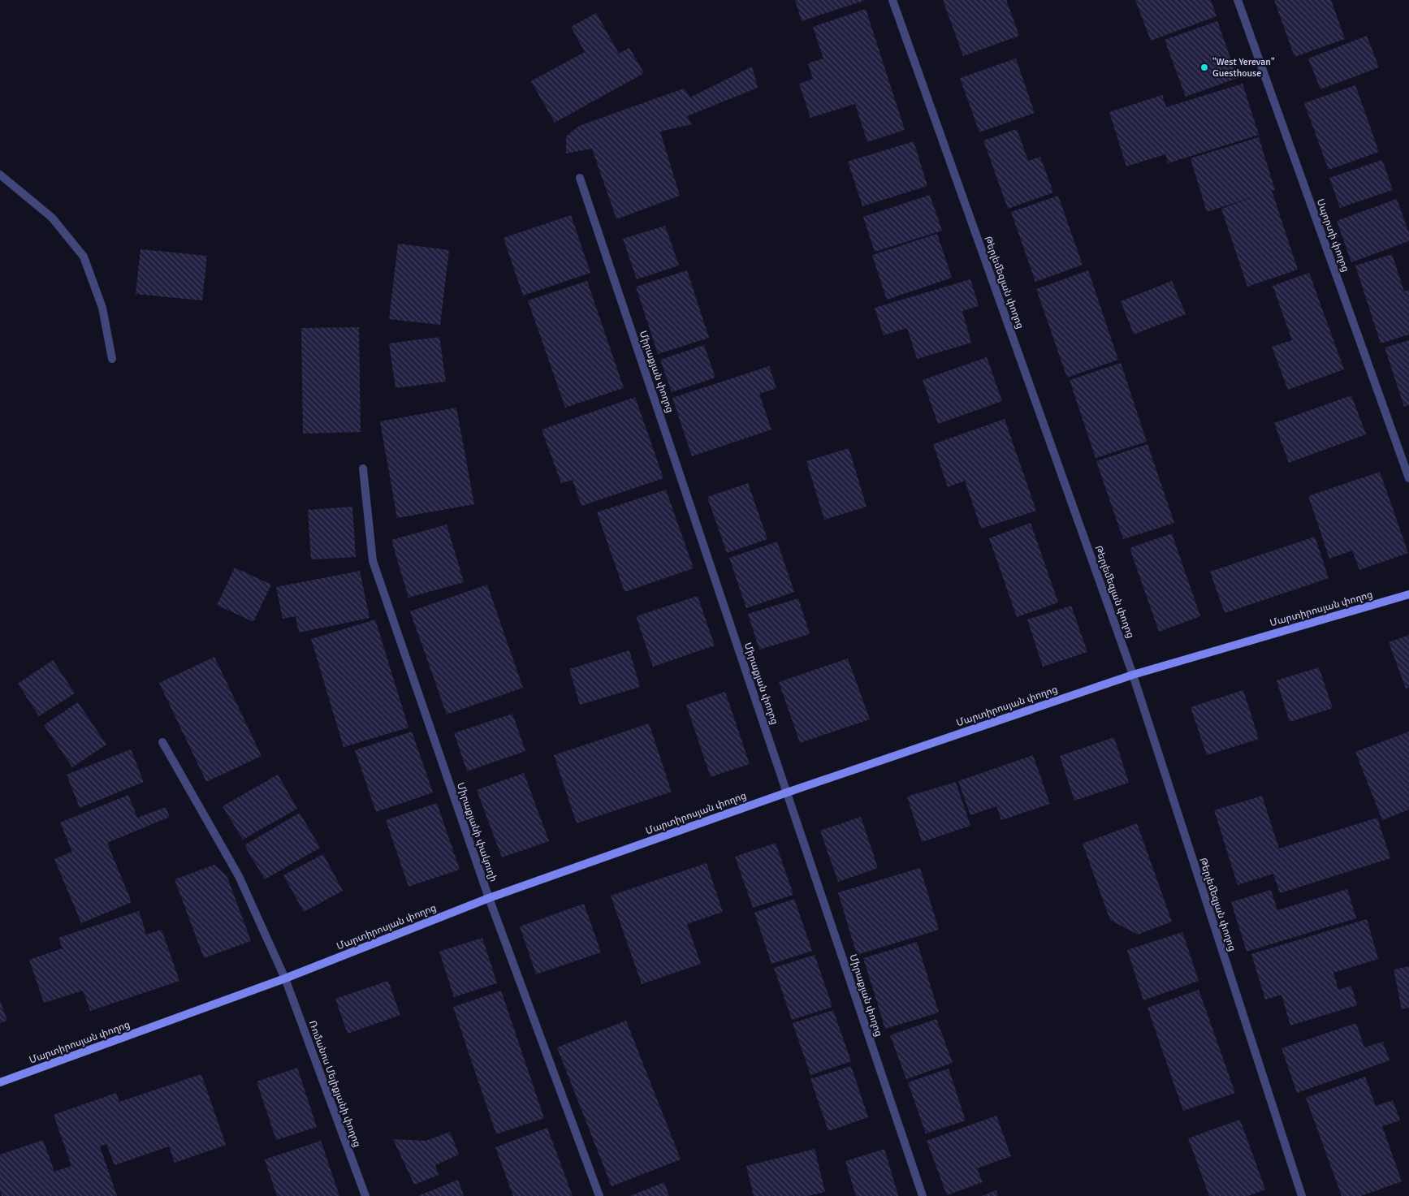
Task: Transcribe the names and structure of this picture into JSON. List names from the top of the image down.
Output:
{
  "streets": {
    "street": [
      "Սպորտի փողոց",
      "Թերլեմեզյան փողոց",
      "Միրաքյան փողոց",
      "Մարտիրոսյան փողոց",
      "Միրաքյանի փակուղի",
      "Ռոմանոս Մելիքյանի փողոց"
    ]
  },
  "crossings": [
    ["Թերլեմեզյան փողոց", "Մարտիրոսյան փողոց"],
    ["Միրաքյան փողոց", "Մարտիրոսյան փողոց"],
    ["Մարտիրոսյան փողոց", "Միրաքյանի փակուղի"],
    ["Մարտիրոսյան փողոց", "Ռոմանոս Մելիքյանի փողոց"]
  ],
  "places": ["\"West Yerevan\" Guesthouse"]
}
